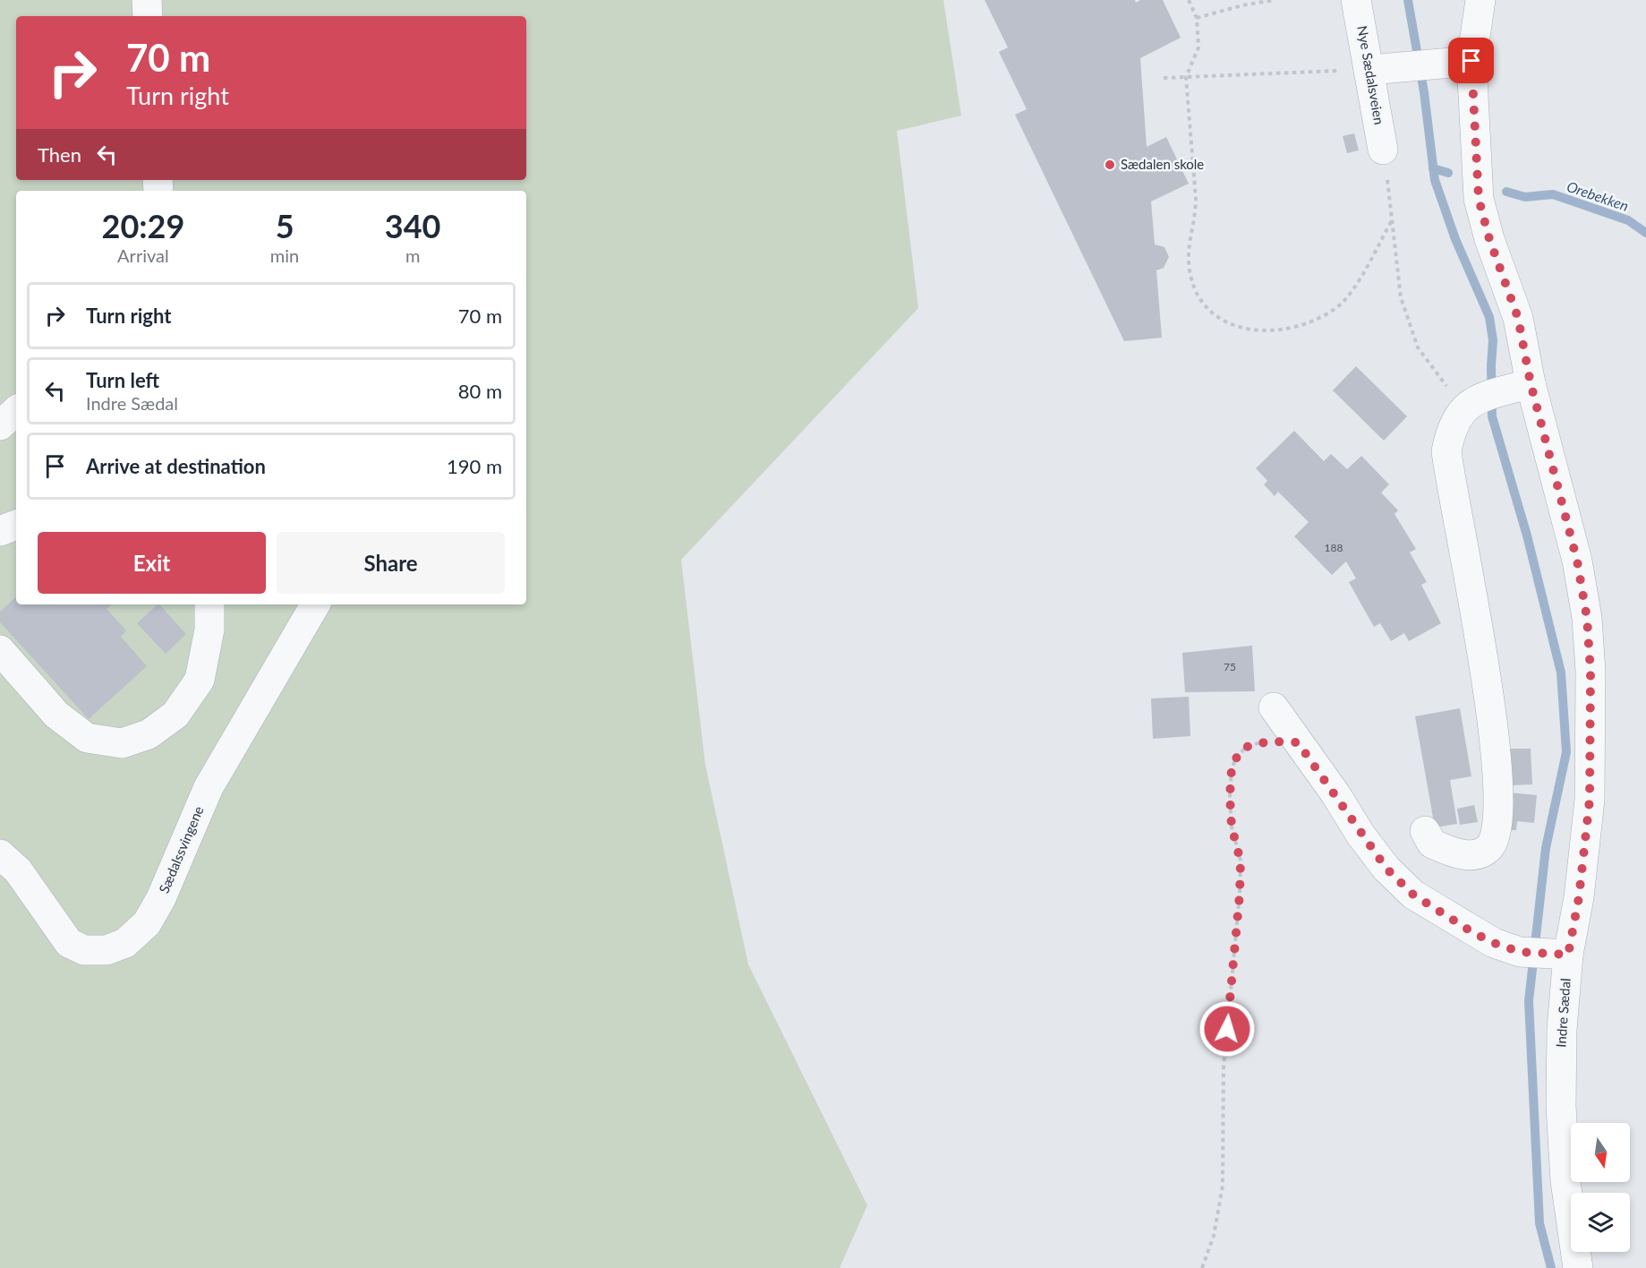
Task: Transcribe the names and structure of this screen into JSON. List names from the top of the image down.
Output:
{
  "streets": {
    "street": ["Nye Sædalsveien", "Sædalssvingene", "Indre Sædal"]
  },
  "water": ["Orebekken"],
  "places": ["Sædalen skole"],
  "house_numbers": ["188", "75"],
  "north": "bottom",
  "page": {
    "turn": ["70 m", "Turn right"],
    "then": "Then",
    "eta": [
      "20:29",
      "Arrival",
      "5",
      "min",
      "340",
      "m"
    ],
    "list": [
      {
        "name": "Turn right",
        "value": "70 m"
      },
      {
        "name": "Turn left",
        "note": "Indre Sædal",
        "value": "80 m"
      },
      {
        "name": "Arrive at destination",
        "value": "190 m"
      }
    ],
    "buttons": ["Exit", "Share"]
  }
}
